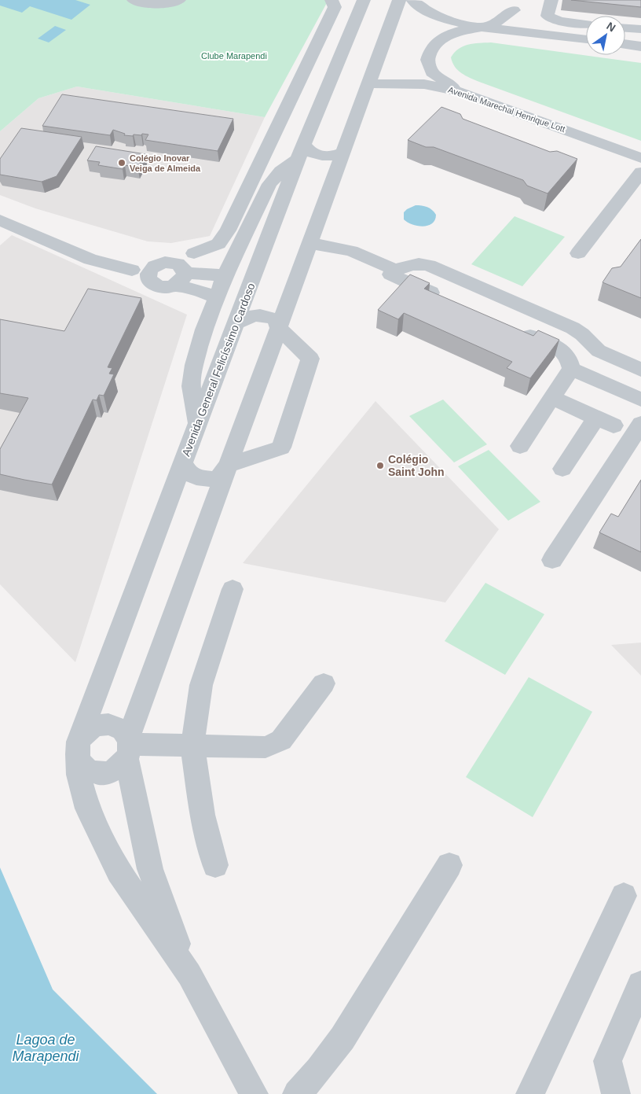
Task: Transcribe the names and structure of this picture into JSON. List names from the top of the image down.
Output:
{
  "streets": {
    "street": ["Avenida Marechal Henrique Lott", "Avenida General Felicíssimo Cardoso"]
  },
  "water": ["Lagoa de Marapendi"],
  "parks": ["Clube Marapendi"],
  "places": ["Colégio Inovar Veiga de Almeida", "Colégio Saint John"],
  "north": "top right"
}
